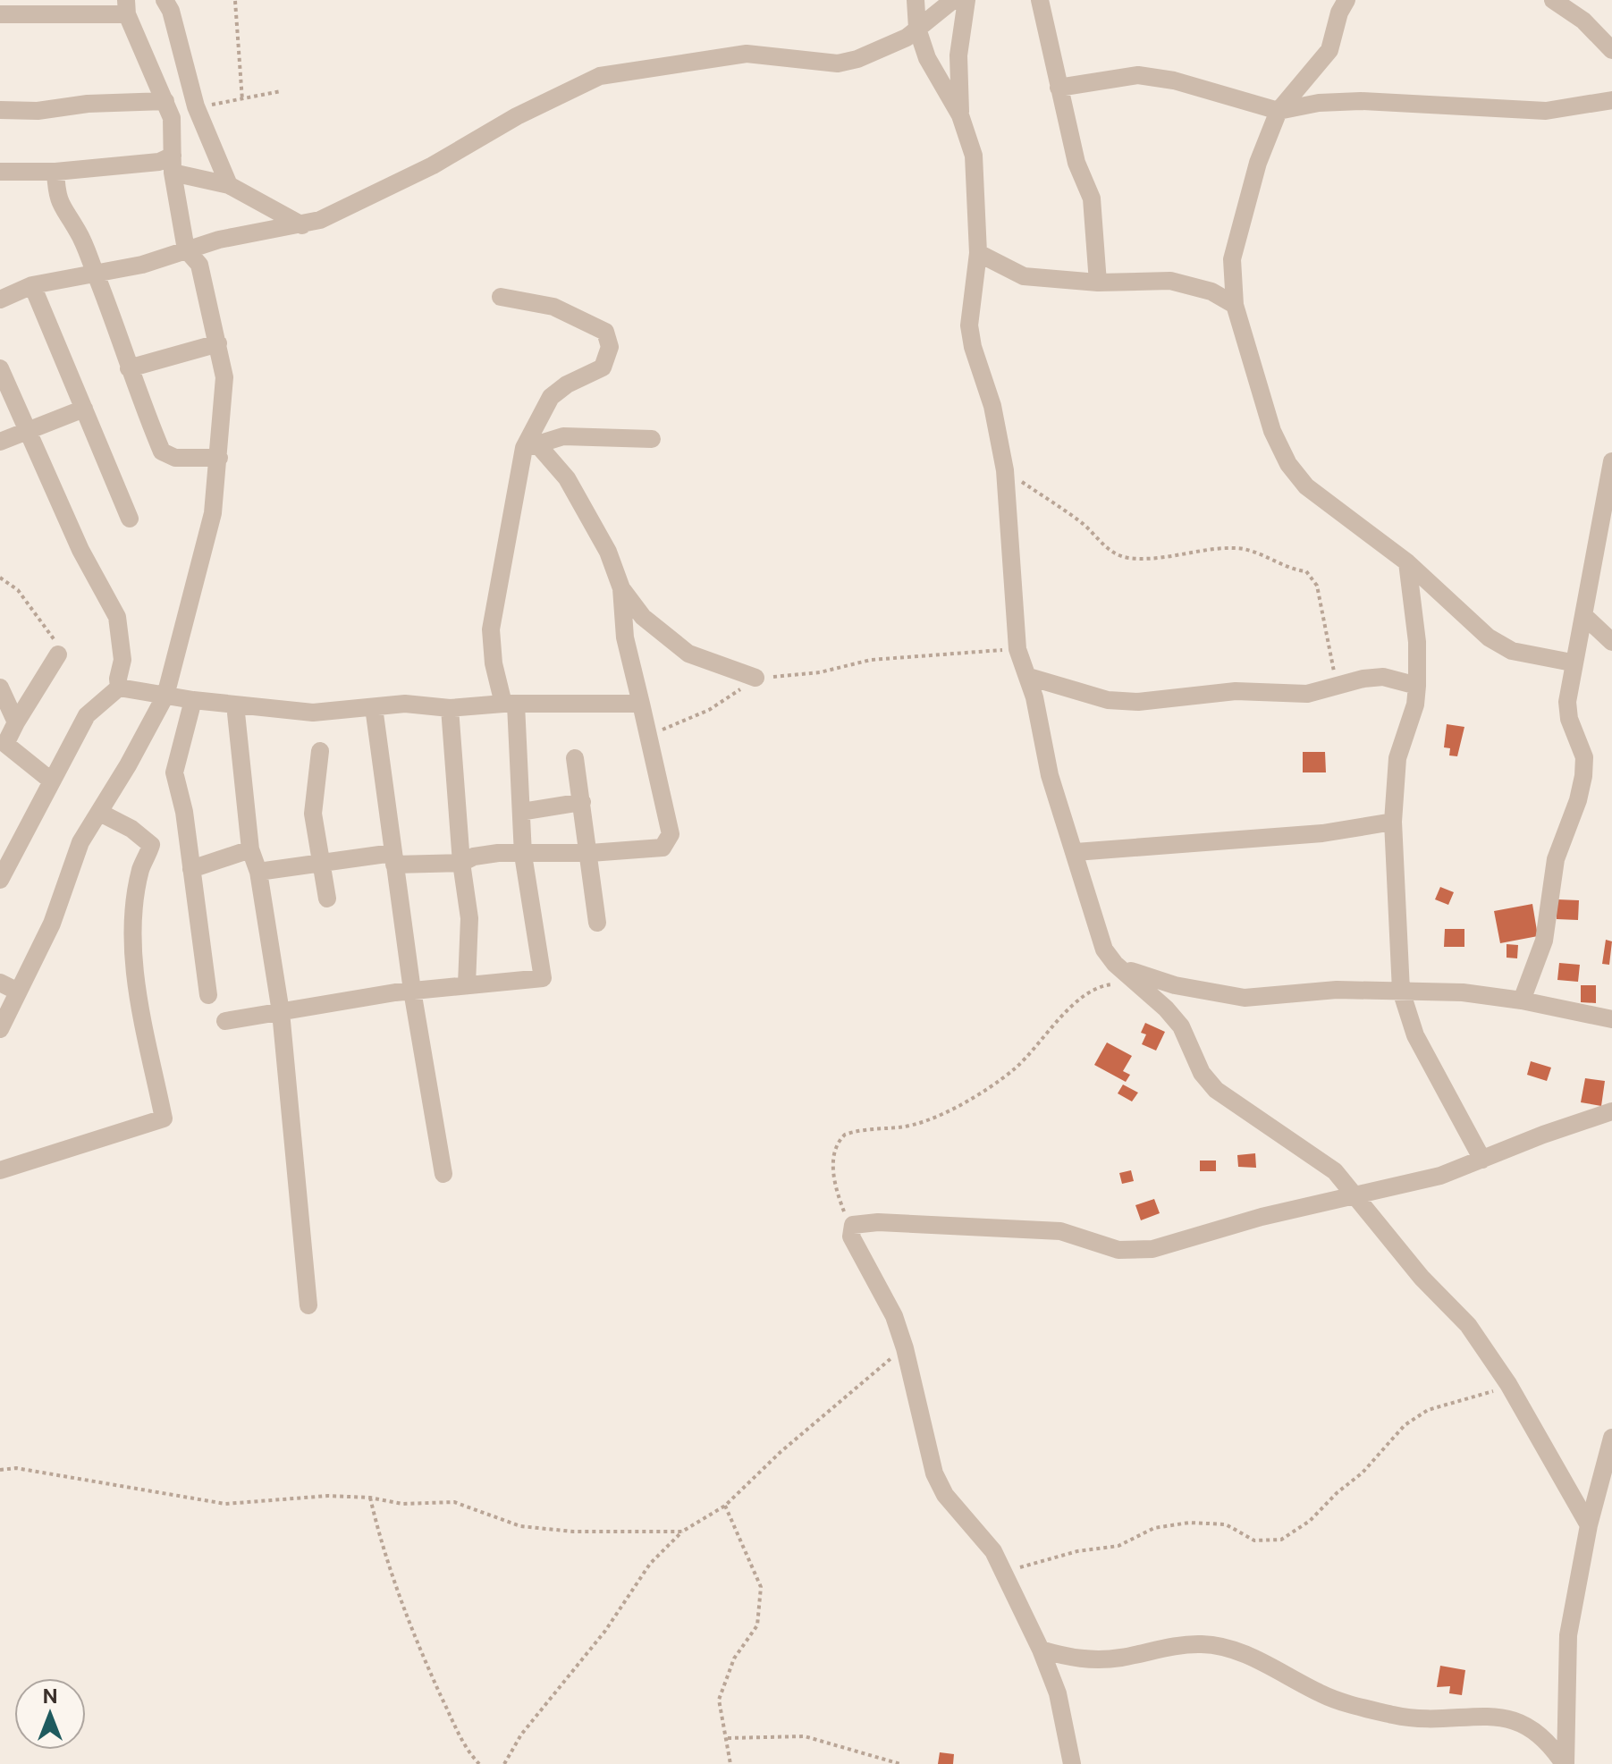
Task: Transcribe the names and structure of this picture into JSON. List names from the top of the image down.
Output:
{
  "north": "top"
}
